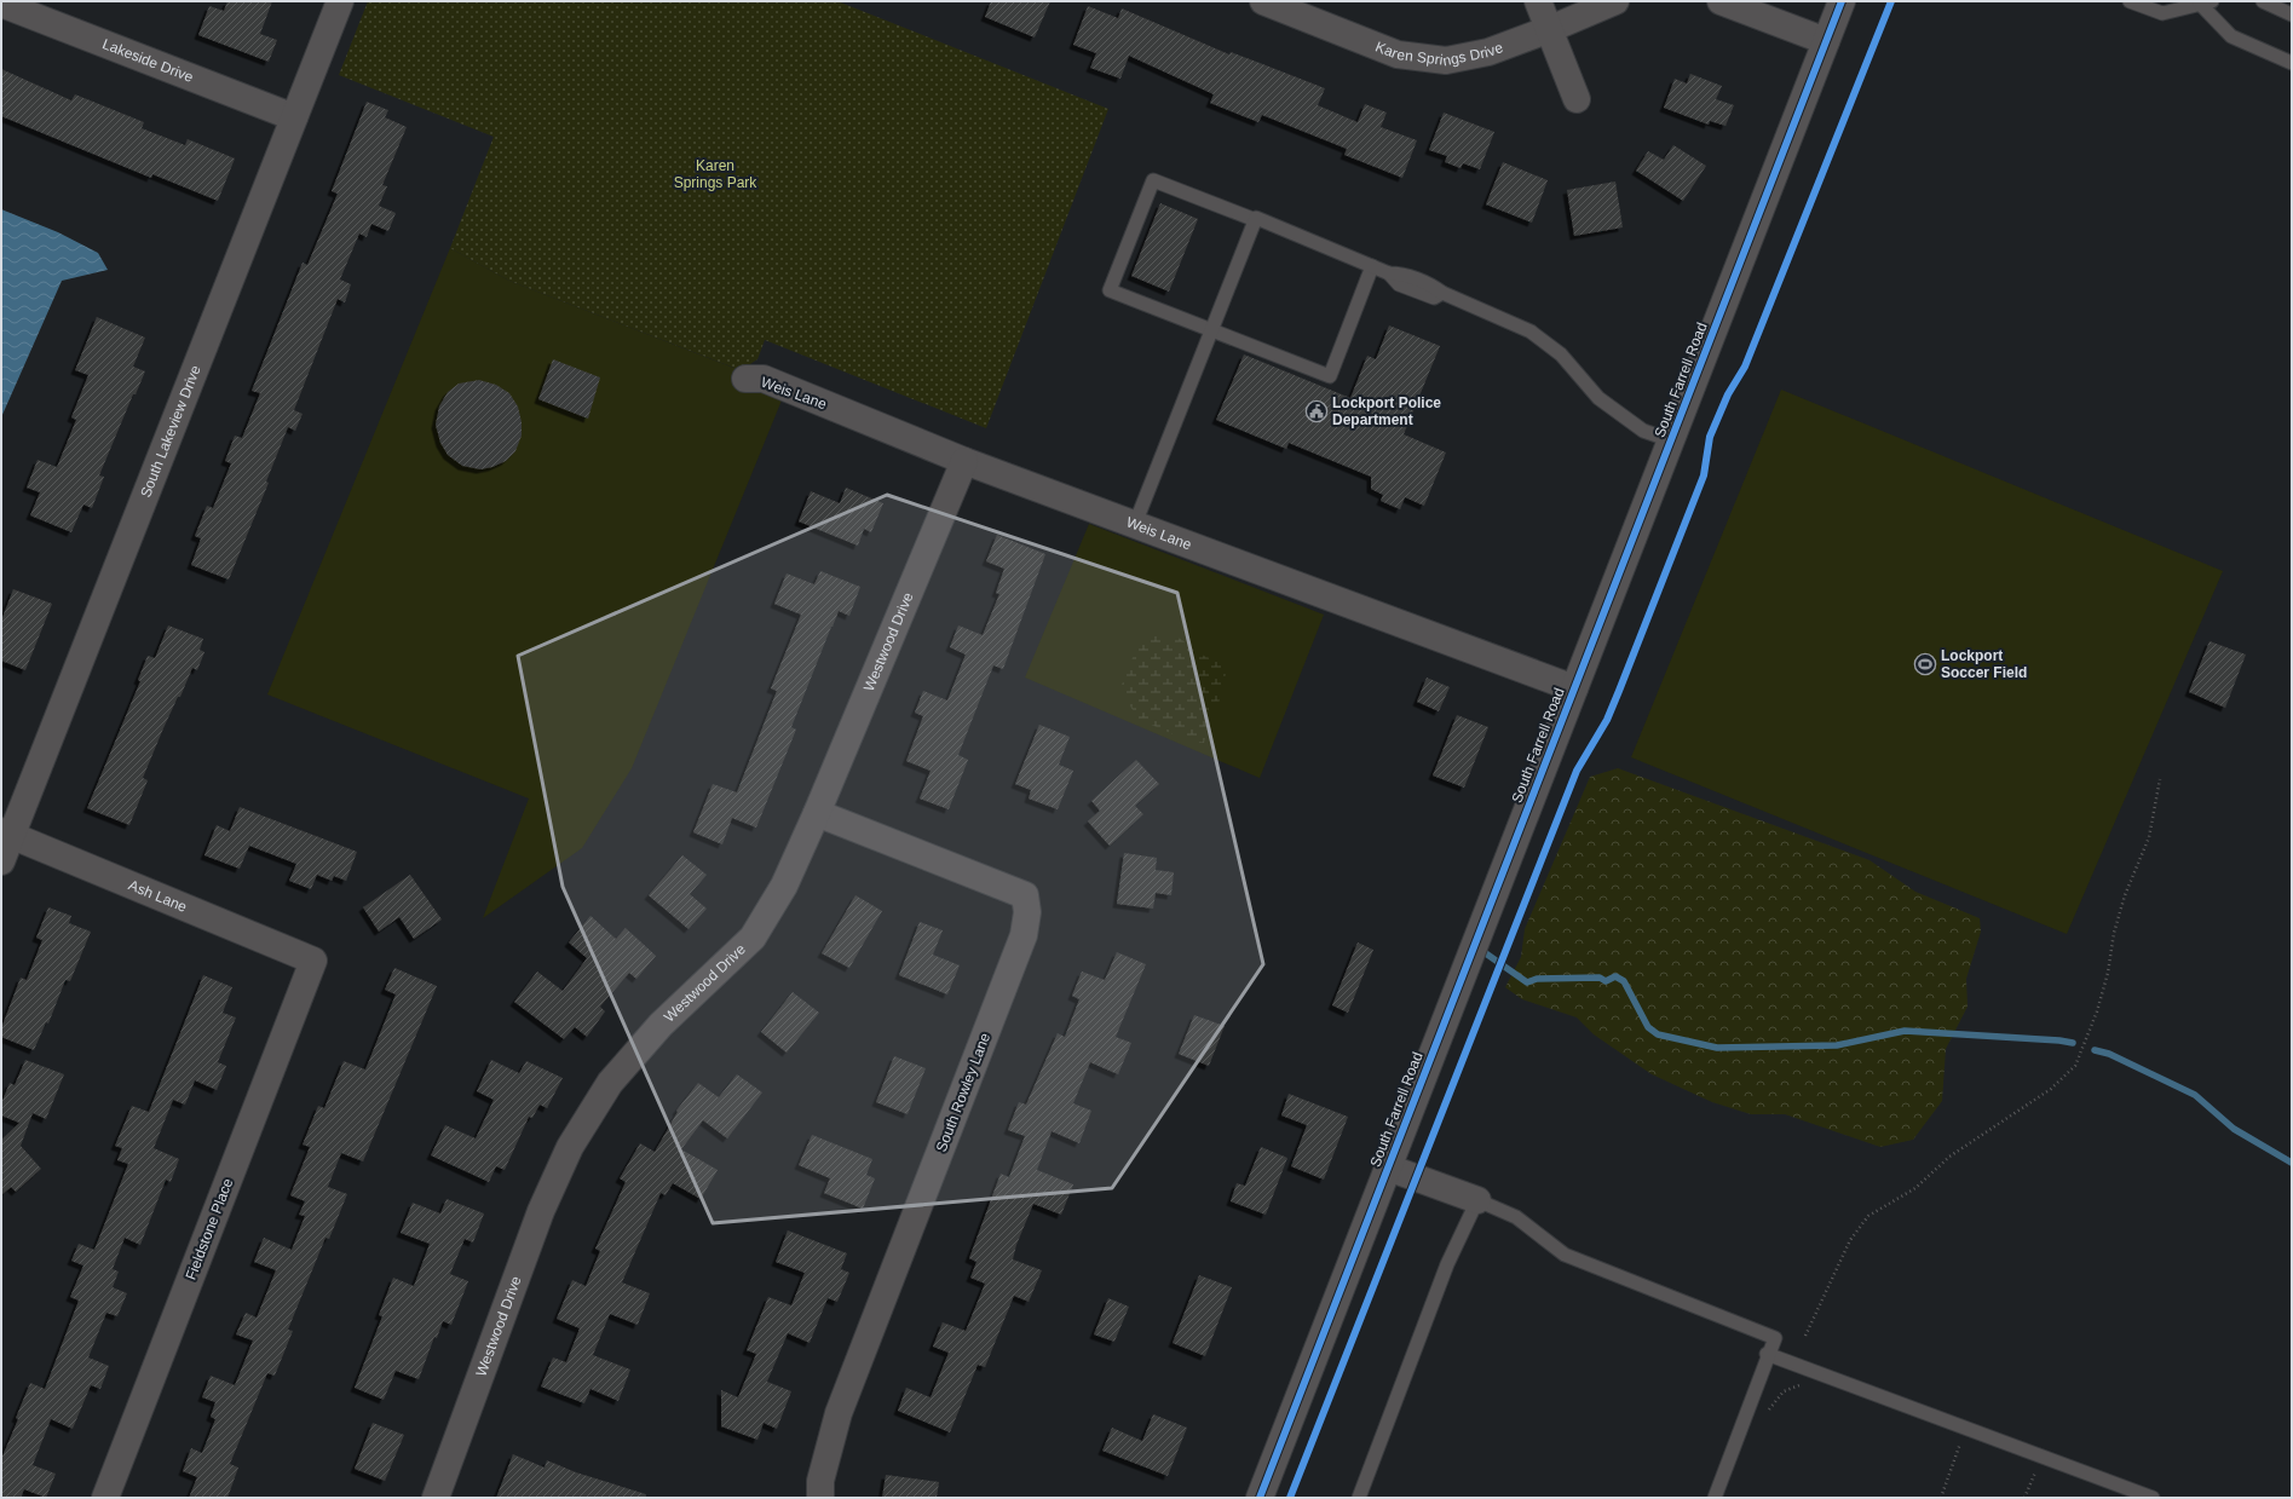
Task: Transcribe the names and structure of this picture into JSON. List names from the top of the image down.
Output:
{
  "streets": {
    "street": [
      "Karen Springs Drive",
      "Lakeside Drive",
      "South Farrell Road",
      "Weis Lane",
      "South Lakeview Drive",
      "Westwood Drive",
      "Ash Lane",
      "South Rowley Lane",
      "Fieldstone Place"
    ]
  },
  "crossings": [
    ["Lakeside Drive", "South Lakeview Drive"],
    ["South Farrell Road", "Weis Lane"],
    ["Weis Lane", "Westwood Drive"],
    ["South Lakeview Drive", "Ash Lane"],
    ["Westwood Drive", "South Rowley Lane"],
    ["Ash Lane", "Fieldstone Place"]
  ],
  "parks": ["Karen Springs Park"],
  "places": {
    "public building": ["Lockport Police Department"],
    "sports": ["Lockport Soccer Field"]
  }
}
